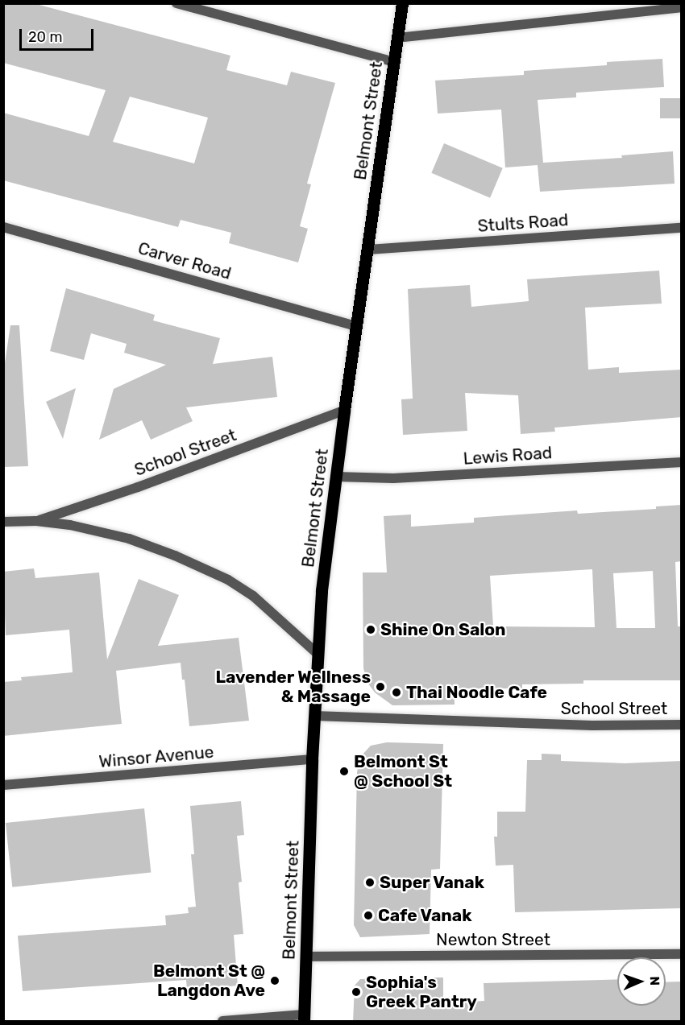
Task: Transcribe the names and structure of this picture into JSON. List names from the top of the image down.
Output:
{
  "streets": {
    "main road": ["Belmont Street"],
    "street": [
      "Stults Road",
      "Carver Road",
      "School Street",
      "Lewis Road",
      "Winsor Avenue",
      "Newton Street"
    ]
  },
  "crossings": [
    ["Belmont Street", "Stults Road"],
    ["Belmont Street", "Carver Road"],
    ["Belmont Street", "School Street"],
    ["Belmont Street", "Lewis Road"],
    ["Belmont Street", "Winsor Avenue"],
    ["Belmont Street", "Newton Street"]
  ],
  "places": [
    "Shine On Salon",
    "Lavender Wellness & Massage",
    "Thai Noodle Cafe",
    "Belmont St @ School St",
    "Super Vanak",
    "Cafe Vanak",
    "Belmont St @ Langdon Ave",
    "Sophia's Greek Pantry"
  ],
  "scale_bar": "20 m",
  "north": "right"
}
